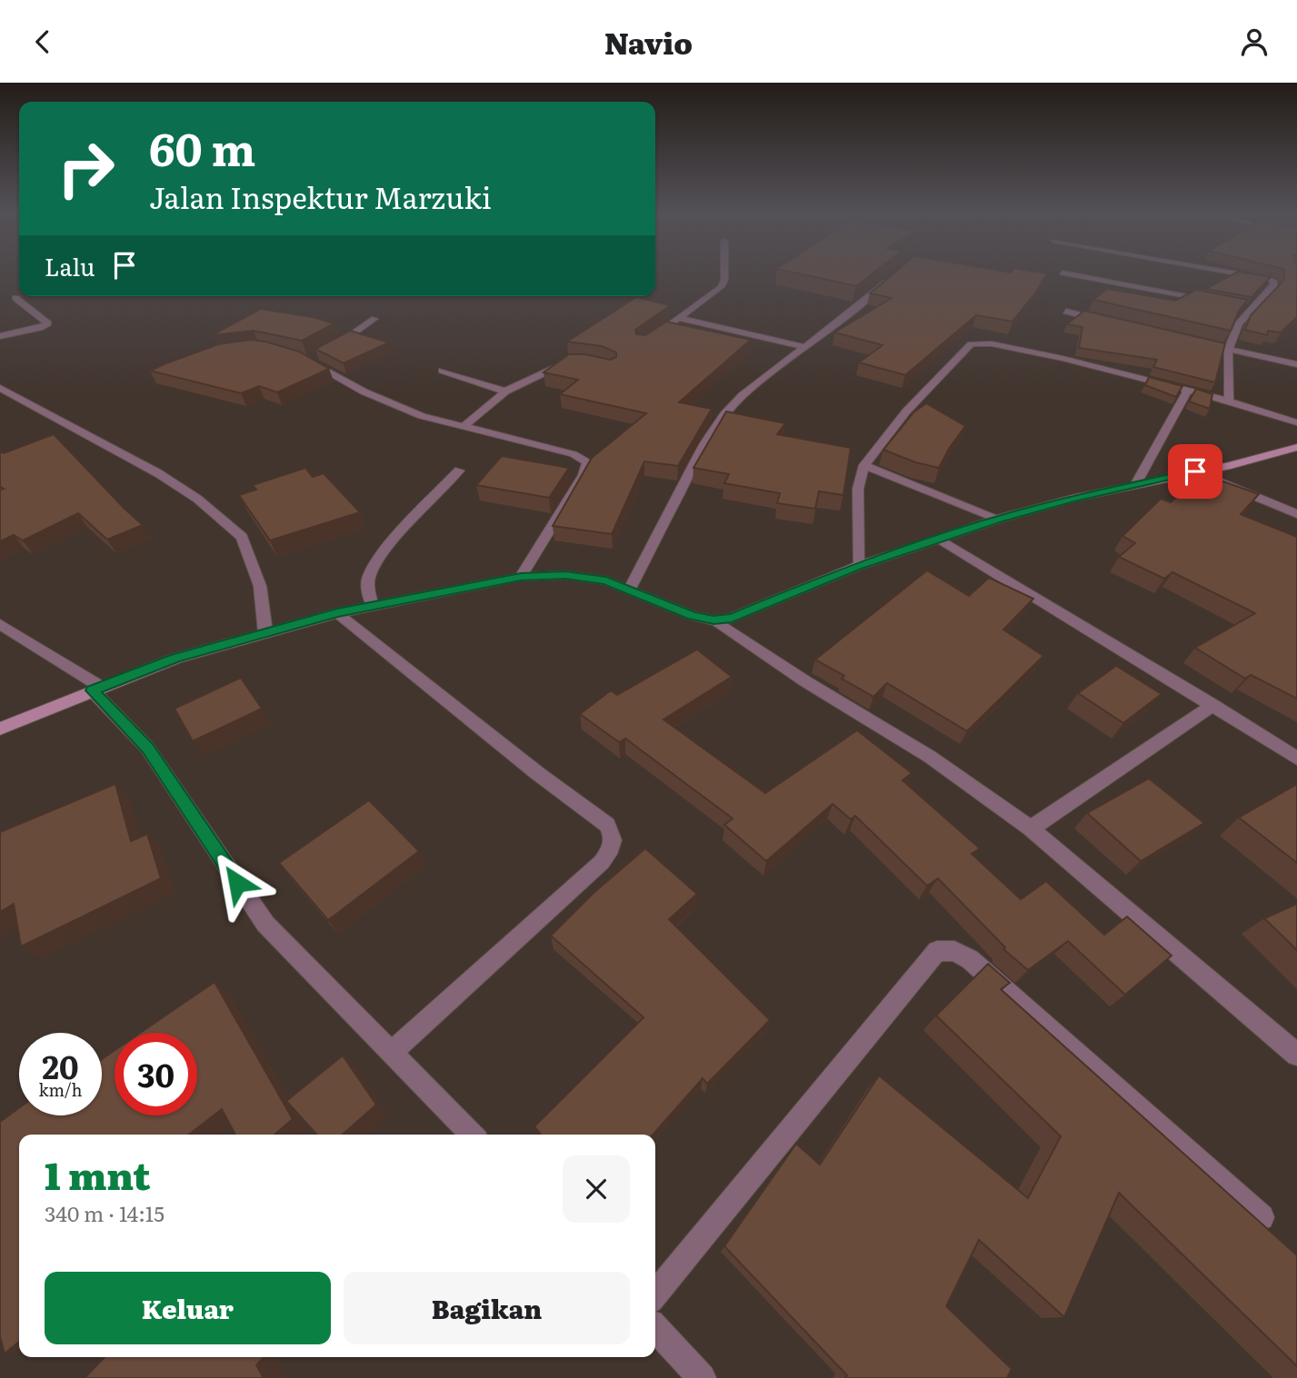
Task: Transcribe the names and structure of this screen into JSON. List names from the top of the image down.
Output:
{
  "page": {
    "header": "Navio",
    "turn": ["60 m", "Jalan Inspektur Marzuki"],
    "then": "Lalu",
    "speed": "20 km/h",
    "limit": "30",
    "heading": ["1 mnt", "340 m · 14:15"],
    "buttons": ["Keluar", "Bagikan"]
  }
}
